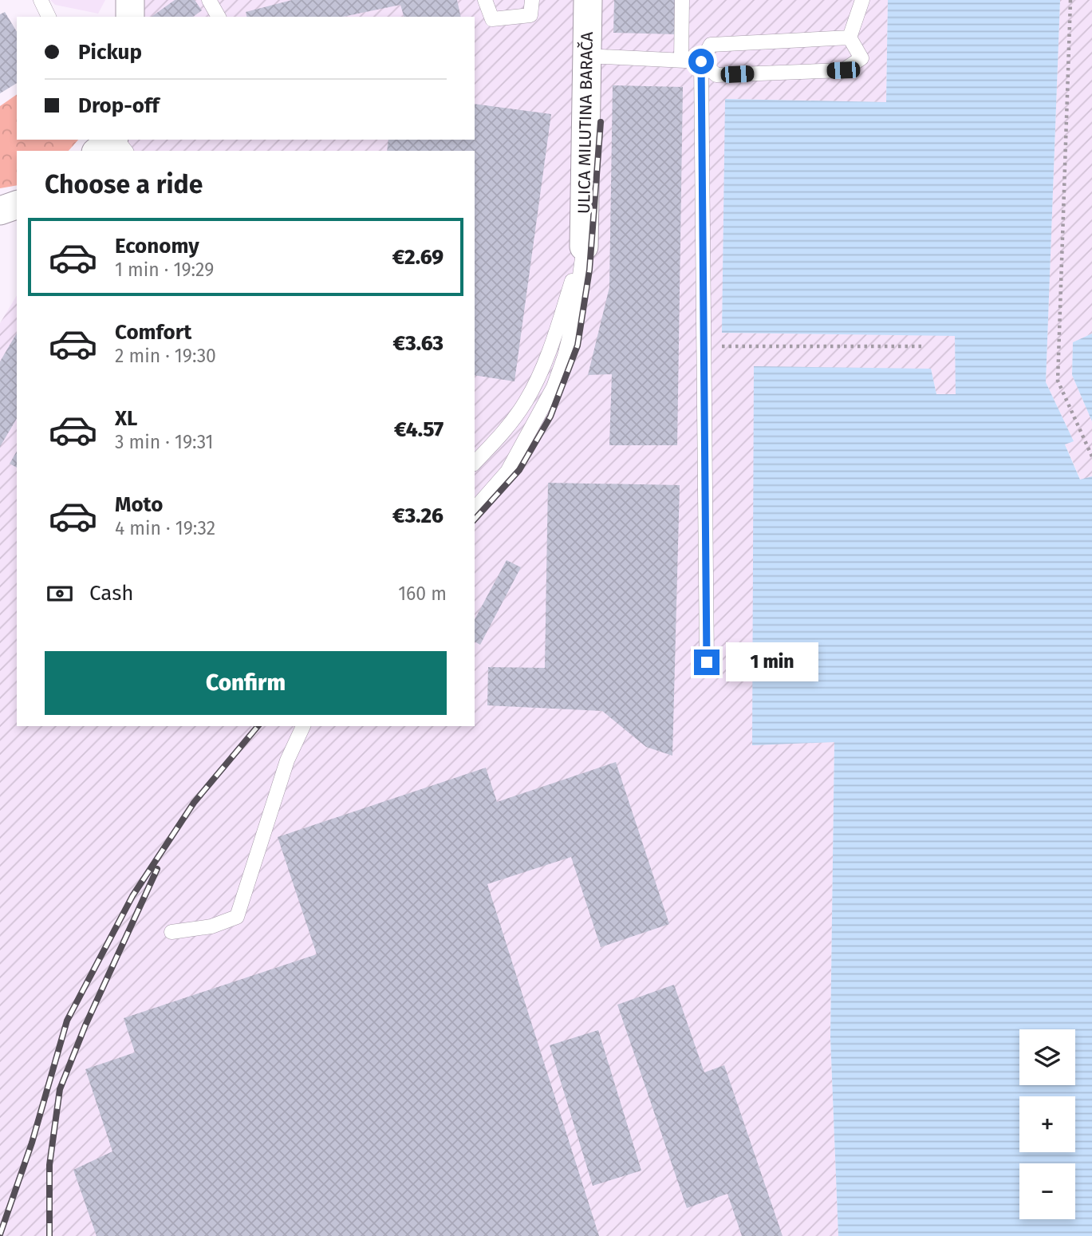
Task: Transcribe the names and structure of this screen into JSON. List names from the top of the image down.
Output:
{
  "streets": {
    "street": ["ULICA MILUTINA BARAČA"]
  },
  "page": {
    "banner": ["Pickup", "Drop-off"],
    "heading": "Choose a ride",
    "list": [
      {
        "name": "Economy",
        "note": "1 min · 19:29",
        "value": "€2.69"
      },
      {
        "name": "Comfort",
        "note": "2 min · 19:30",
        "value": "€3.63"
      },
      {
        "name": "XL",
        "note": "3 min · 19:31",
        "value": "€4.57"
      },
      {
        "name": "Moto",
        "note": "4 min · 19:32",
        "value": "€3.26"
      }
    ],
    "pay": ["Cash", "160 m"],
    "buttons": "Confirm",
    "bubble": "1 min",
    "map_buttons": ["+", "−"]
  }
}
